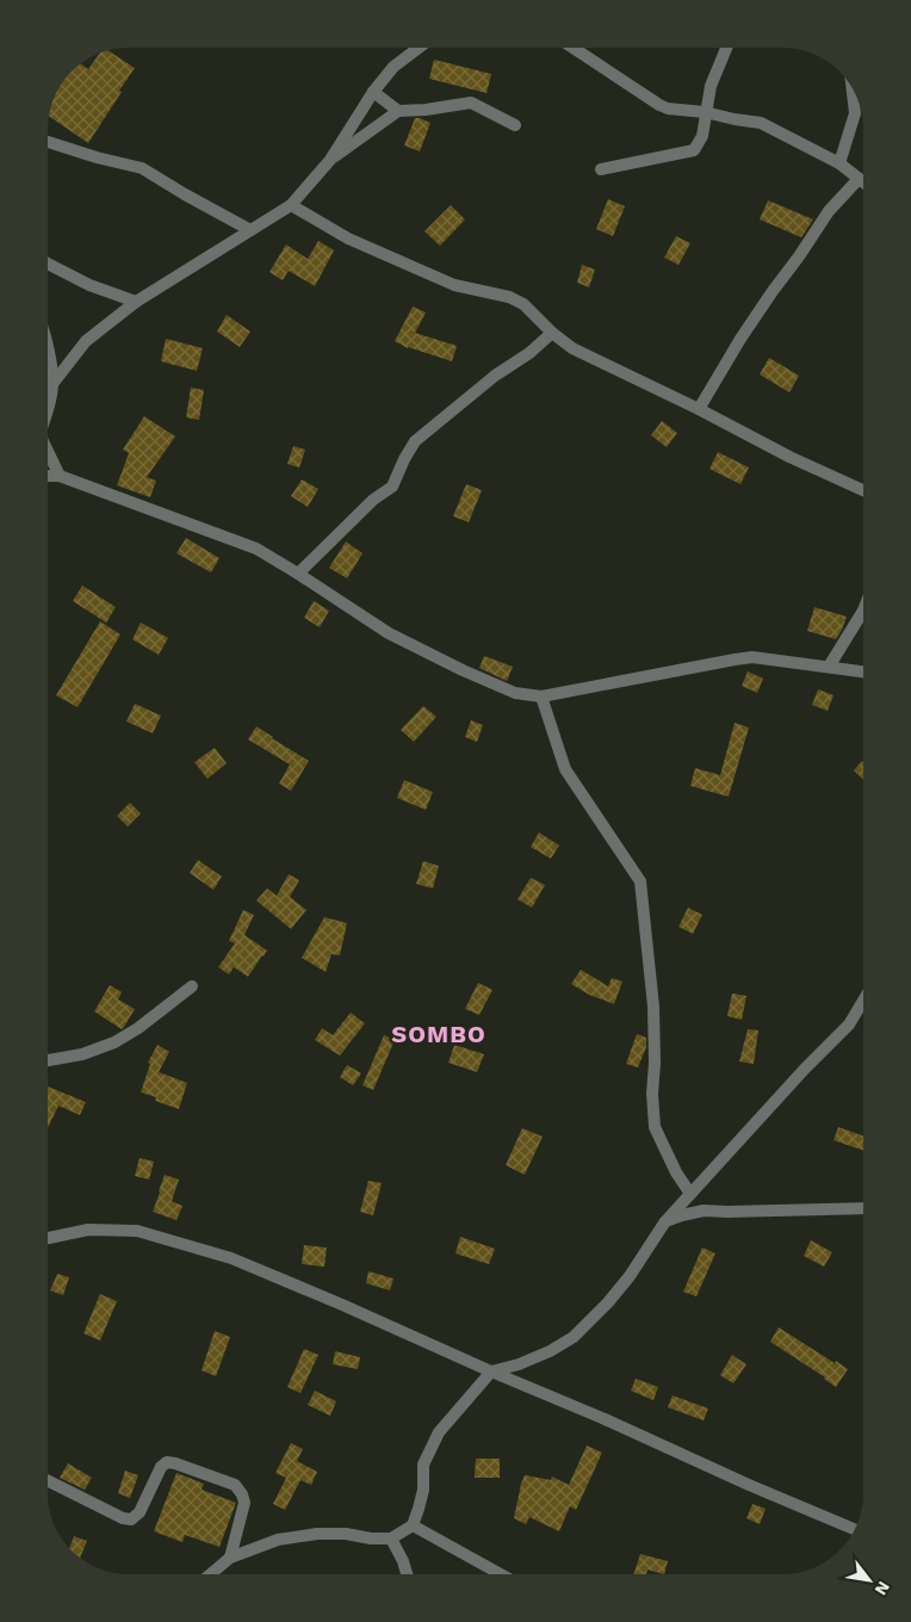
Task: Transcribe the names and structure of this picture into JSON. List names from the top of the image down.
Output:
{
  "districts": ["SOMBO"],
  "north": "bottom right"
}
